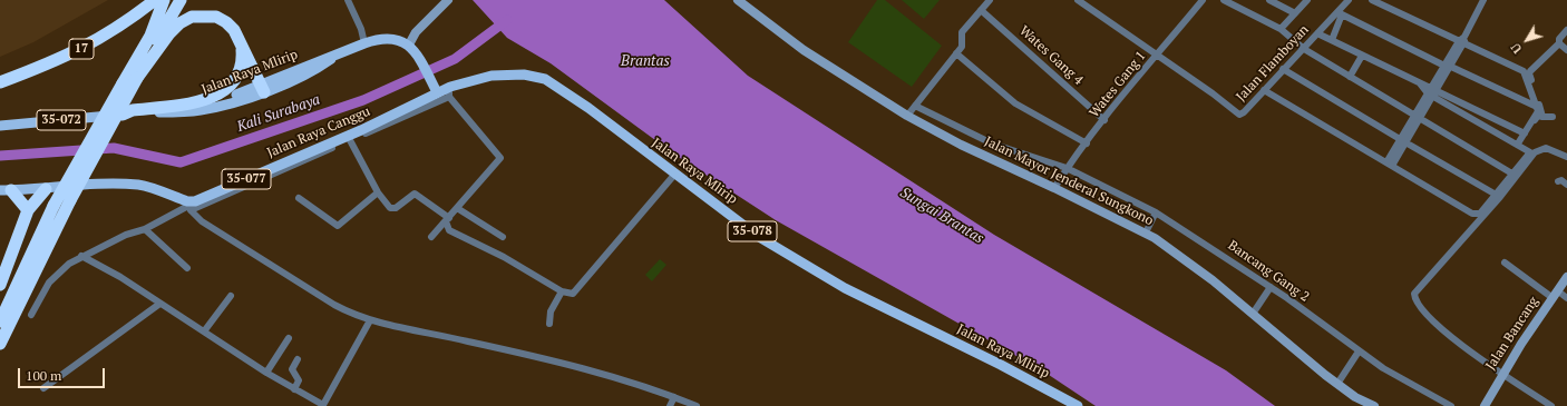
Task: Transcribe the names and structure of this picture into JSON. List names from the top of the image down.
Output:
{
  "streets": {
    "highway": ["17"],
    "main road": [
      "Jalan Raya Mlirip",
      "35-072",
      "Jalan Raya Canggu",
      "35-077",
      "Jalan Mayor Jenderal Sungkono",
      "35-078",
      "Jalan Bancang"
    ],
    "street": [
      "Wates Gang 4",
      "Jalan Flamboyan",
      "Wates Gang 1",
      "Bancang Gang 2"
    ]
  },
  "crossings": [
    ["Wates Gang 4", "Wates Gang 1"],
    ["Jalan Flamboyan", "Wates Gang 1"],
    ["Jalan Raya Mlirip", "Jalan Raya Canggu"],
    ["Wates Gang 1", "Jalan Mayor Jenderal Sungkono"],
    ["Wates Gang 1", "Bancang Gang 2"]
  ],
  "water": ["Brantas", "Kali Surabaya", "Sungai Brantas"],
  "scale_bar": "100 m",
  "north": "bottom left"
}
